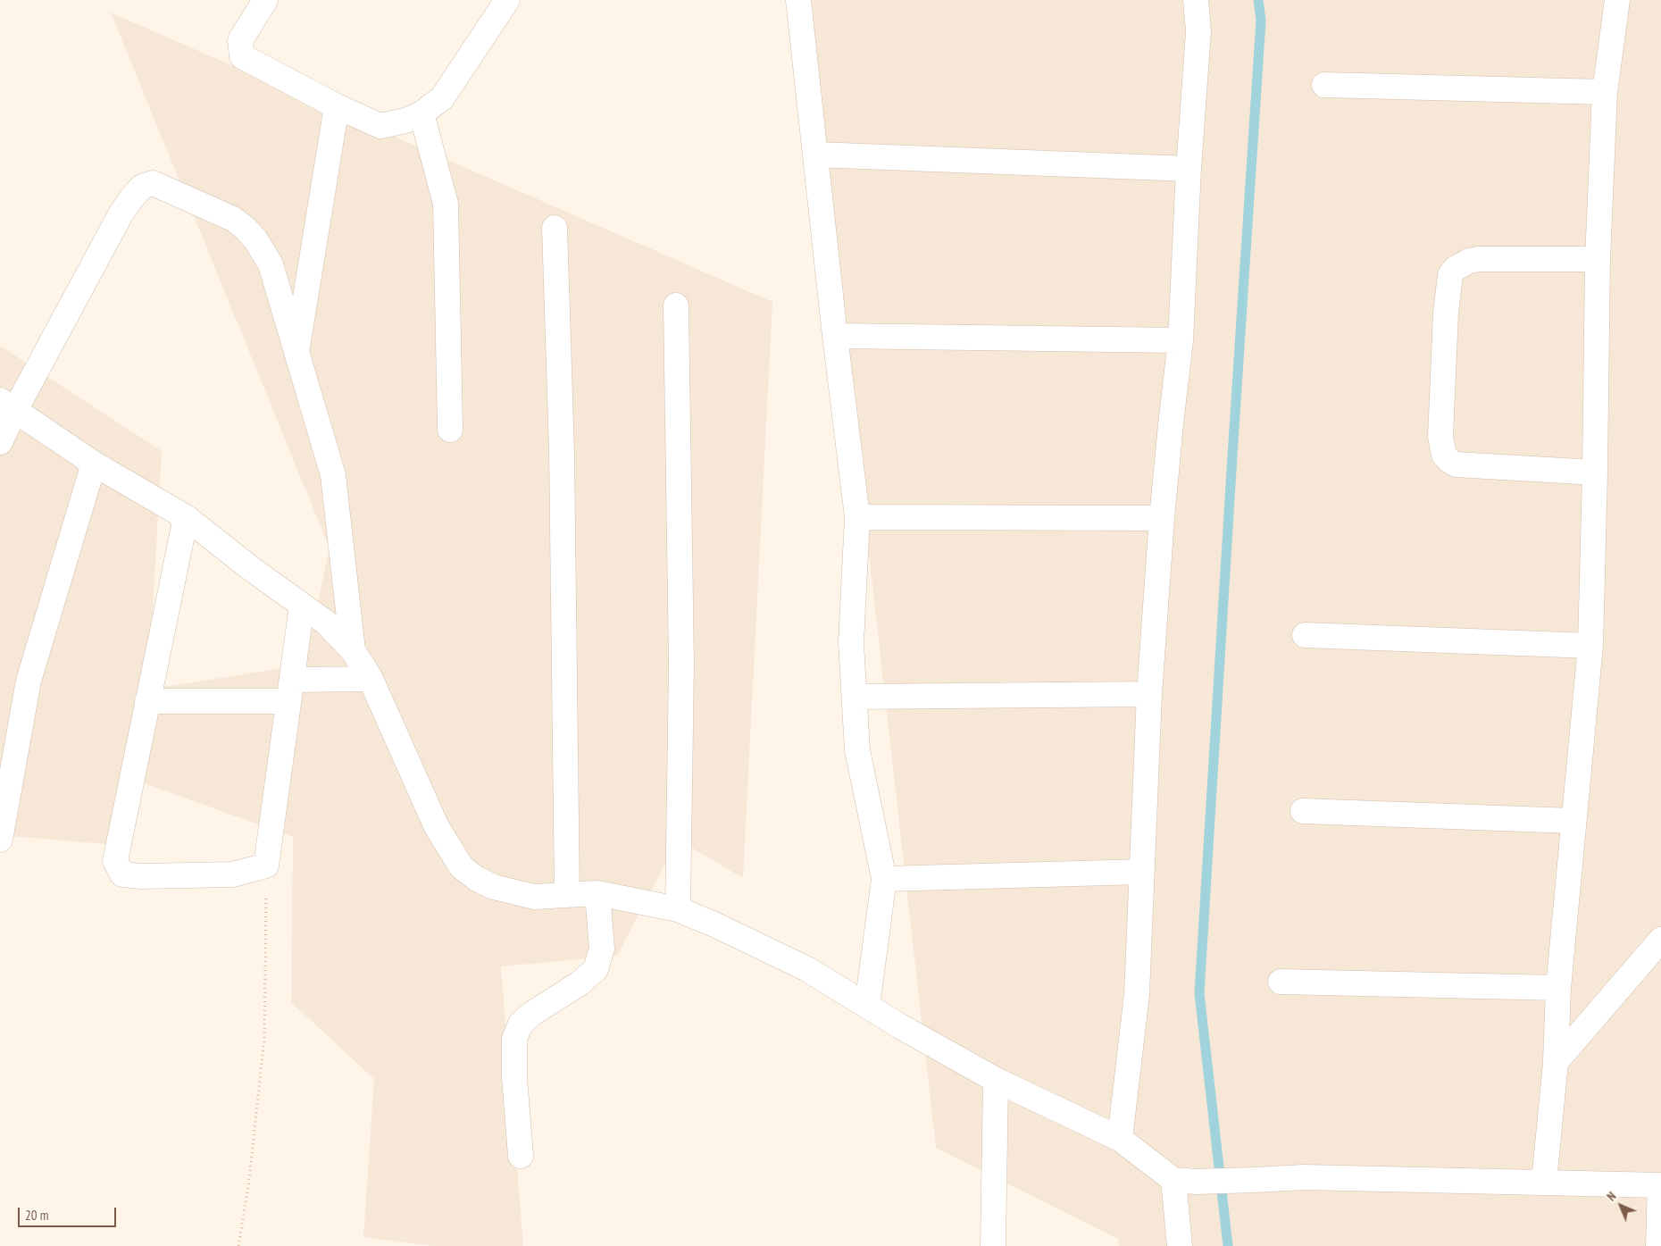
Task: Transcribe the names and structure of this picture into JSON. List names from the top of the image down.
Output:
{
  "scale_bar": "20 m",
  "north": "top left"
}
